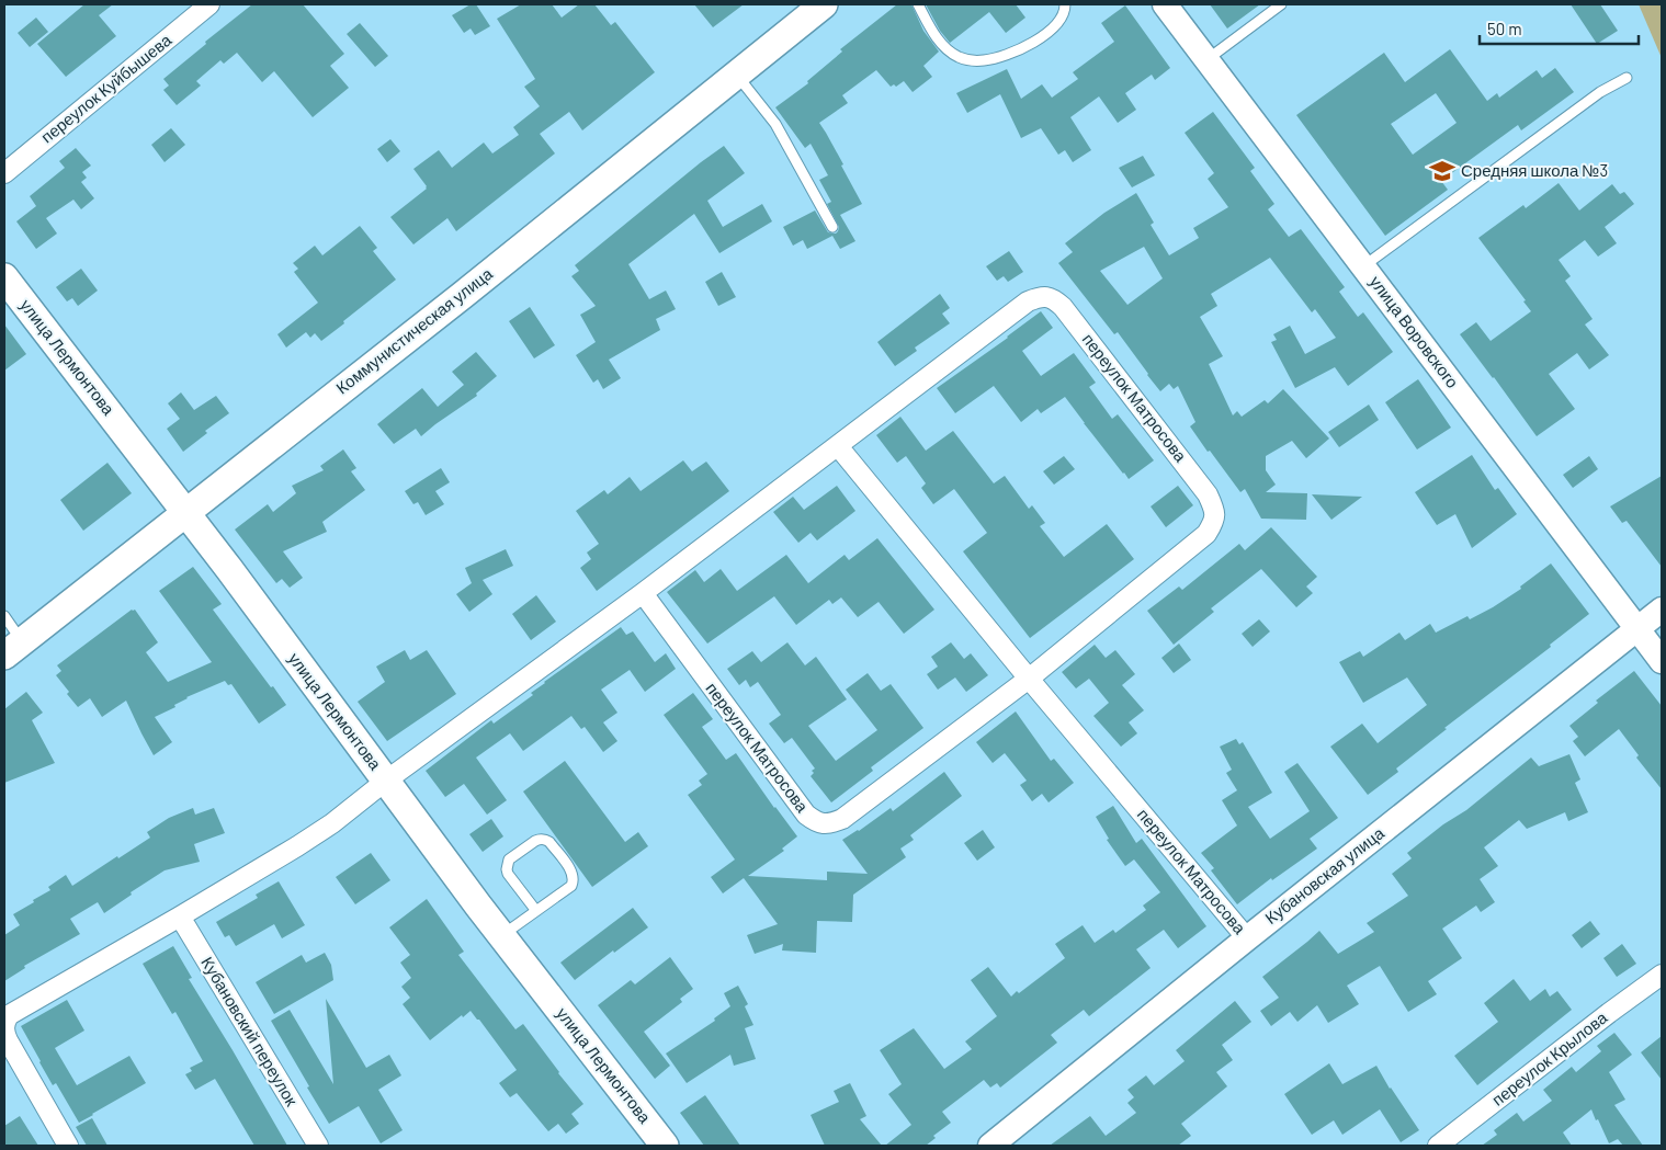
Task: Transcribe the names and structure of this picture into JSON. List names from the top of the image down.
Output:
{
  "streets": {
    "main road": ["Коммунистическая улица", "улица Лермонтова"],
    "street": [
      "переулок Куйбышева",
      "улица Воровского",
      "переулок Матросова",
      "Кубановская улица",
      "Кубановский переулок",
      "переулок Крылова"
    ]
  },
  "crossings": [
    ["Коммунистическая улица", "улица Лермонтова"],
    ["улица Воровского", "Кубановская улица"],
    ["улица Лермонтова", "переулок Матросова"],
    ["переулок Матросова", "Кубановская улица"]
  ],
  "places": {
    "school or university": ["Средняя школа №3"]
  },
  "scale_bar": "50 m"
}
